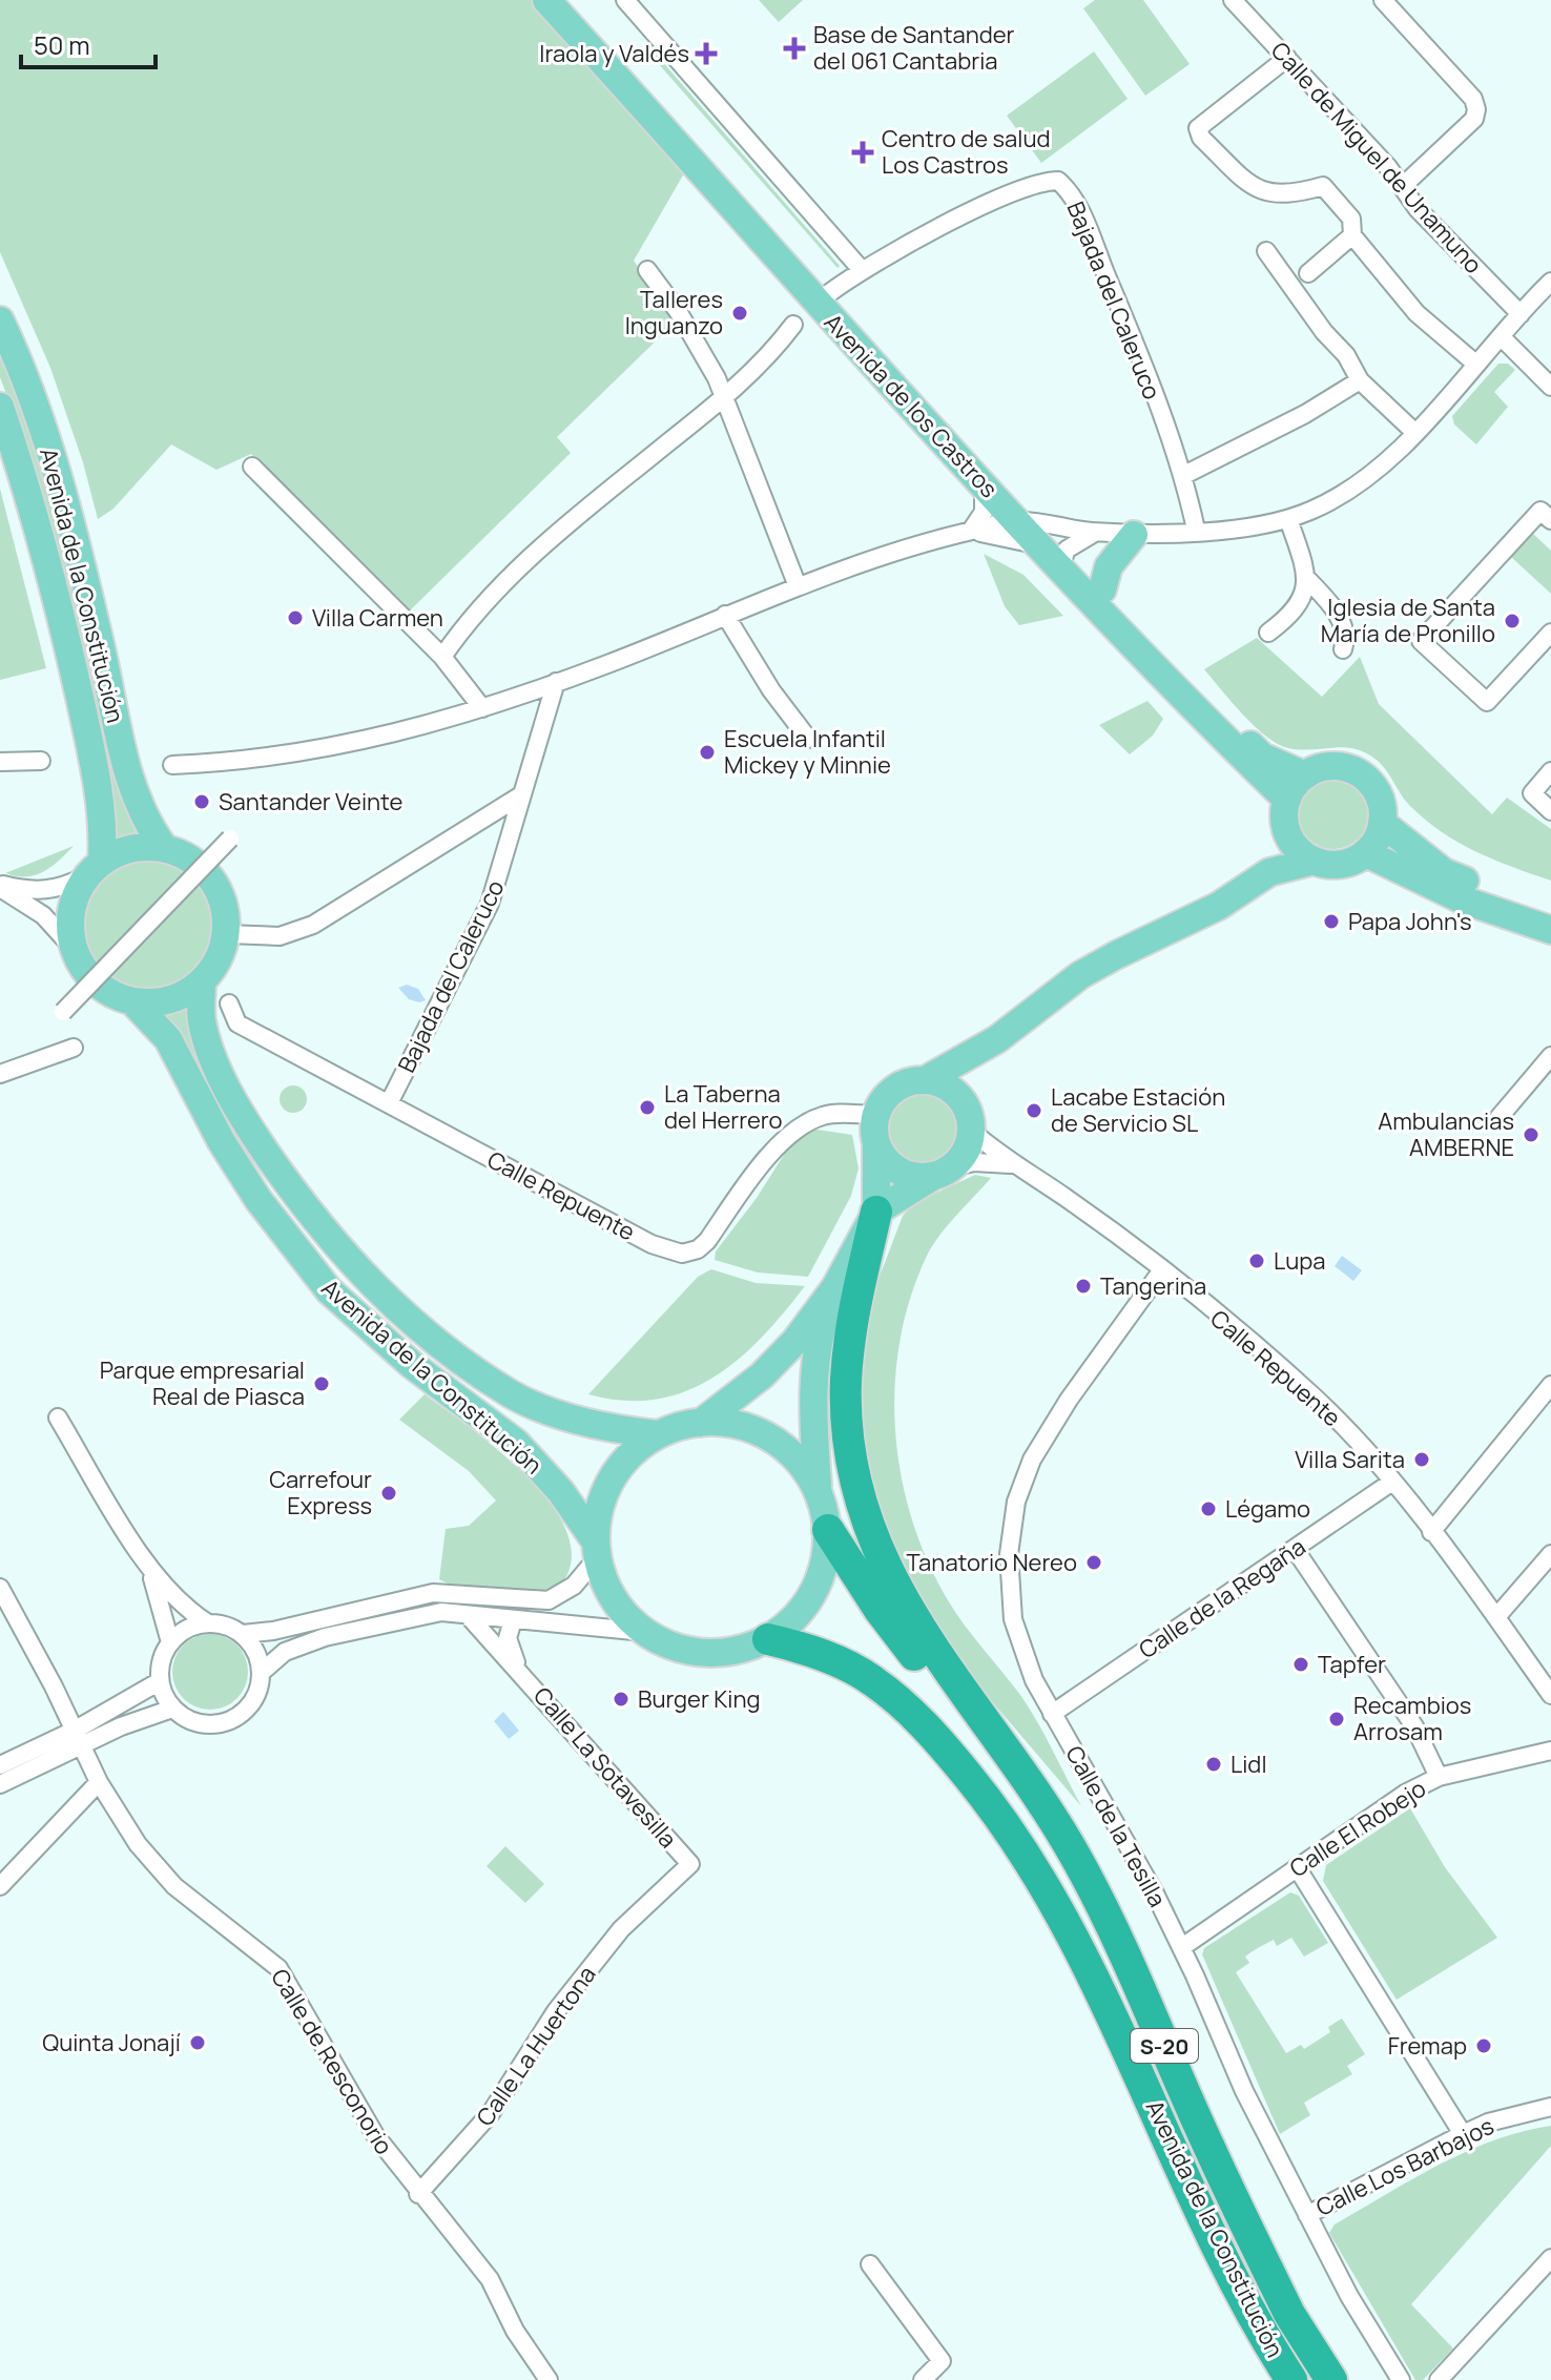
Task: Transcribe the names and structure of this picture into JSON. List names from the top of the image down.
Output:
{
  "streets": {
    "highway": ["Avenida de la Constitución", "S-20"],
    "main road": ["Avenida de los Castros"],
    "street": [
      "Calle de Miguel de Unamuno",
      "Bajada del Caleruco",
      "Calle Repuente",
      "Calle de la Regaña",
      "Calle La Sotavesilla",
      "Calle de la Tesilla",
      "Calle El Robejo",
      "Calle La Huertona",
      "Calle de Resconorio",
      "Calle Los Barbajos"
    ]
  },
  "crossings": [
    ["Bajada del Caleruco", "Avenida de los Castros"],
    ["Bajada del Caleruco", "Calle Repuente"],
    ["Avenida de la Constitución", "S-20"],
    ["Calle Repuente", "Calle de la Regaña"],
    ["Calle Repuente", "Calle de la Tesilla"],
    ["Calle de la Regaña", "Calle de la Tesilla"],
    ["Calle La Sotavesilla", "Calle La Huertona"],
    ["Calle de la Tesilla", "Calle El Robejo"],
    ["Calle de la Tesilla", "Calle Los Barbajos"],
    ["Calle La Huertona", "Calle de Resconorio"]
  ],
  "places": {
    "health": ["Base de Santander del 061 Cantabria", "Iraola y Valdés", "Centro de salud Los Castros"],
    "other": [
      "Talleres Inguanzo",
      "Villa Carmen",
      "Iglesia de Santa María de Pronillo",
      "Escuela Infantil Mickey y Minnie",
      "Santander Veinte",
      "Papa John's",
      "La Taberna del Herrero",
      "Lacabe Estación de Servicio SL",
      "Ambulancias AMBERNE",
      "Lupa",
      "Tangerina",
      "Parque empresarial Real de Piasca",
      "Villa Sarita",
      "Carrefour Express",
      "Légamo",
      "Tanatorio Nereo",
      "Tapfer",
      "Burger King",
      "Recambios Arrosam",
      "Lidl",
      "Quinta Jonají",
      "Fremap"
    ]
  },
  "scale_bar": "50 m"
}
